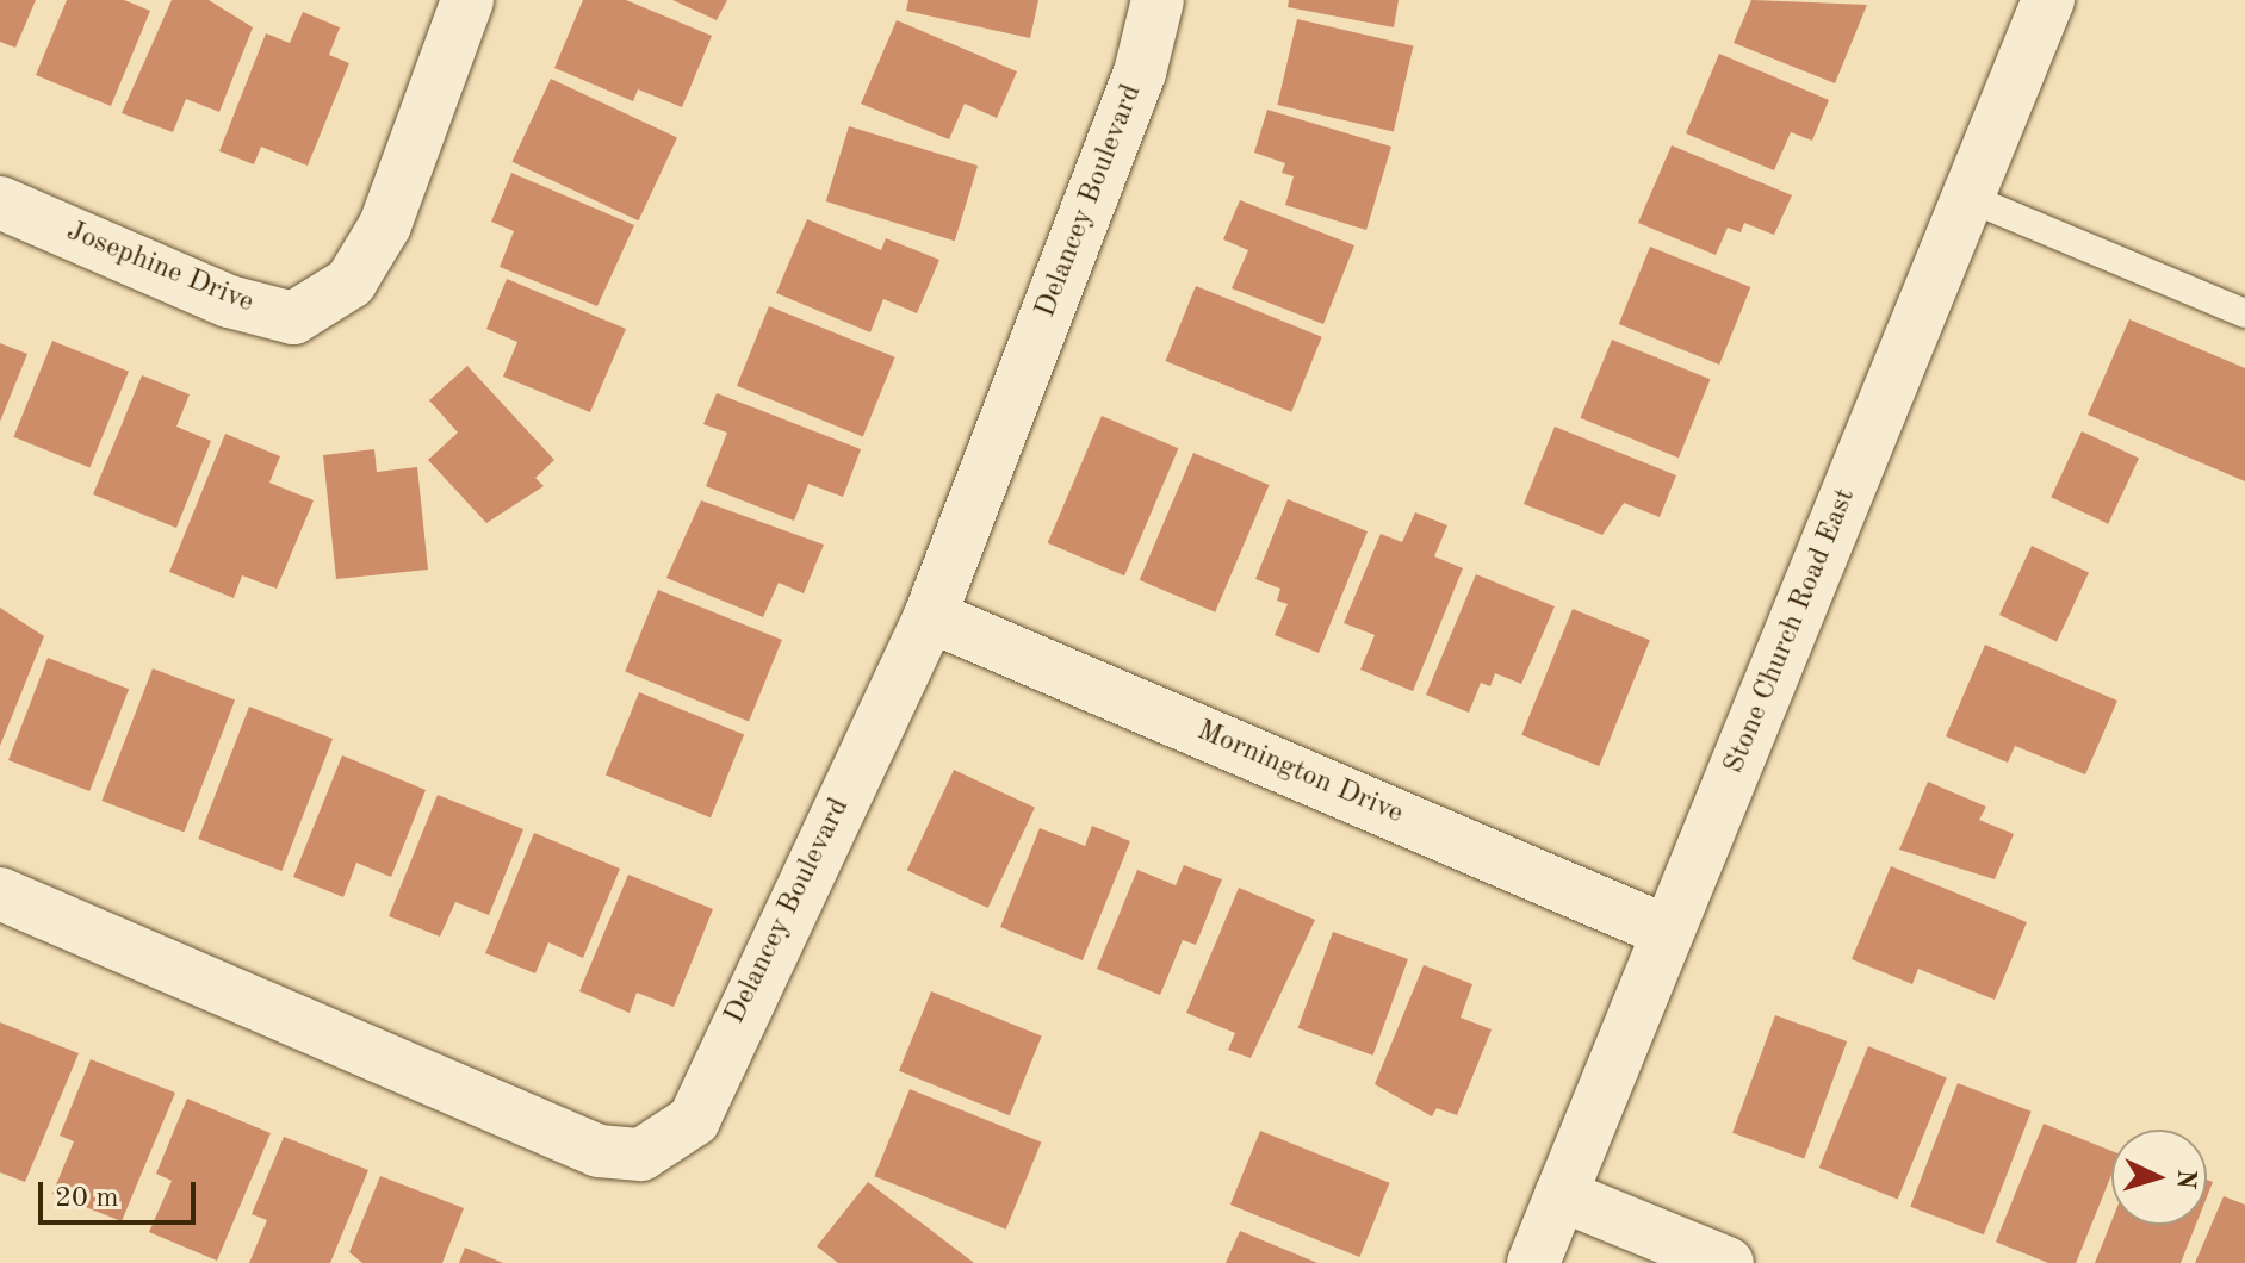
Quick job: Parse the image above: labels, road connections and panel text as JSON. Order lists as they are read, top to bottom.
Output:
{
  "streets": {
    "street": [
      "Delancey Boulevard",
      "Josephine Drive",
      "Stone Church Road East",
      "Mornington Drive"
    ]
  },
  "crossings": [
    ["Delancey Boulevard", "Mornington Drive"],
    ["Stone Church Road East", "Mornington Drive"]
  ],
  "scale_bar": "20 m",
  "north": "right"
}
